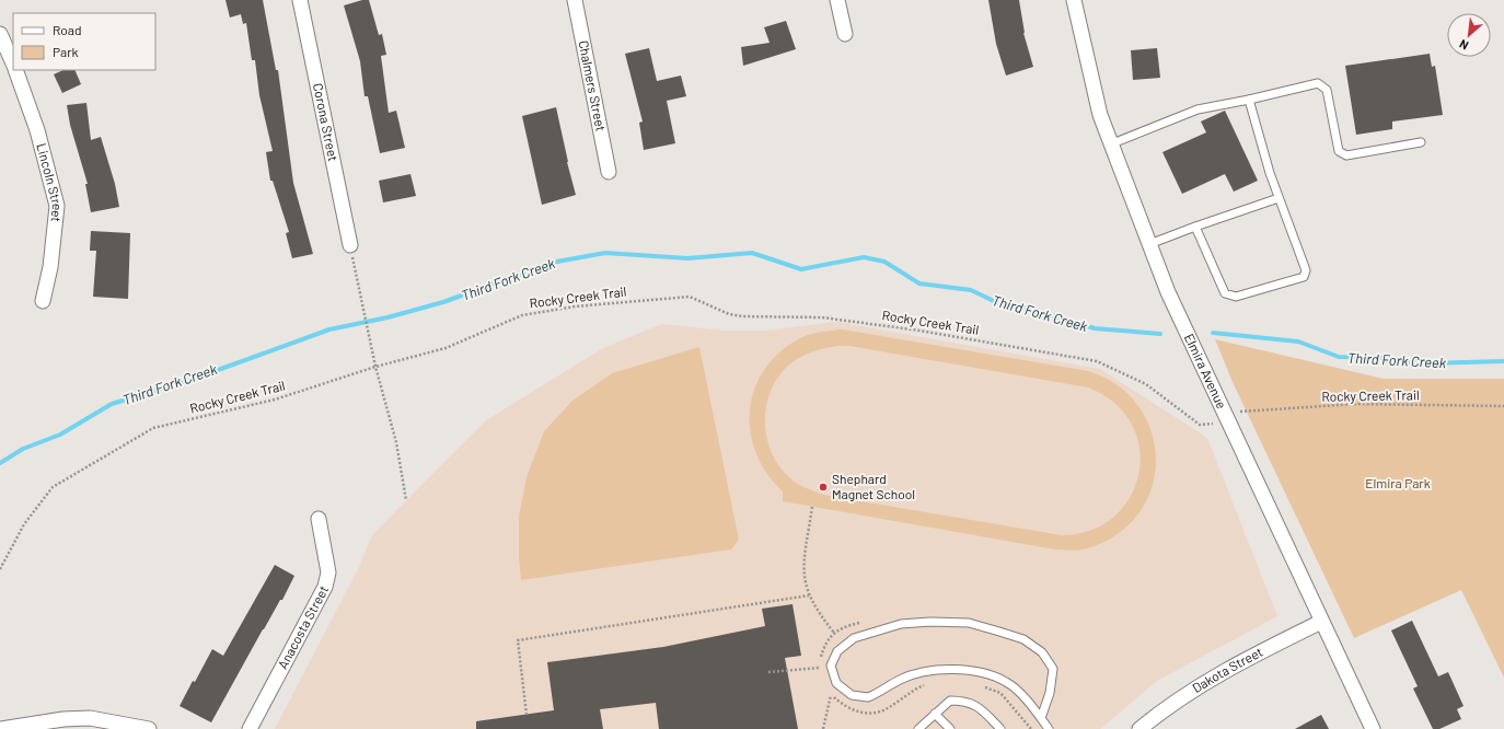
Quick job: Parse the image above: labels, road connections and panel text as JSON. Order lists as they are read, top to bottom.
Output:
{
  "streets": {
    "street": [
      "Chalmers Street",
      "Corona Street",
      "Lincoln Street",
      "Elmira Avenue",
      "Anacosta Street",
      "Dakota Street"
    ],
    "path": ["Rocky Creek Trail"]
  },
  "crossings": [
    ["Elmira Avenue", "Dakota Street"]
  ],
  "water": ["Third Fork Creek"],
  "parks": ["Elmira Park"],
  "places": ["Shephard Magnet School"],
  "legend": ["Road", "Park"],
  "north": "bottom left"
}
